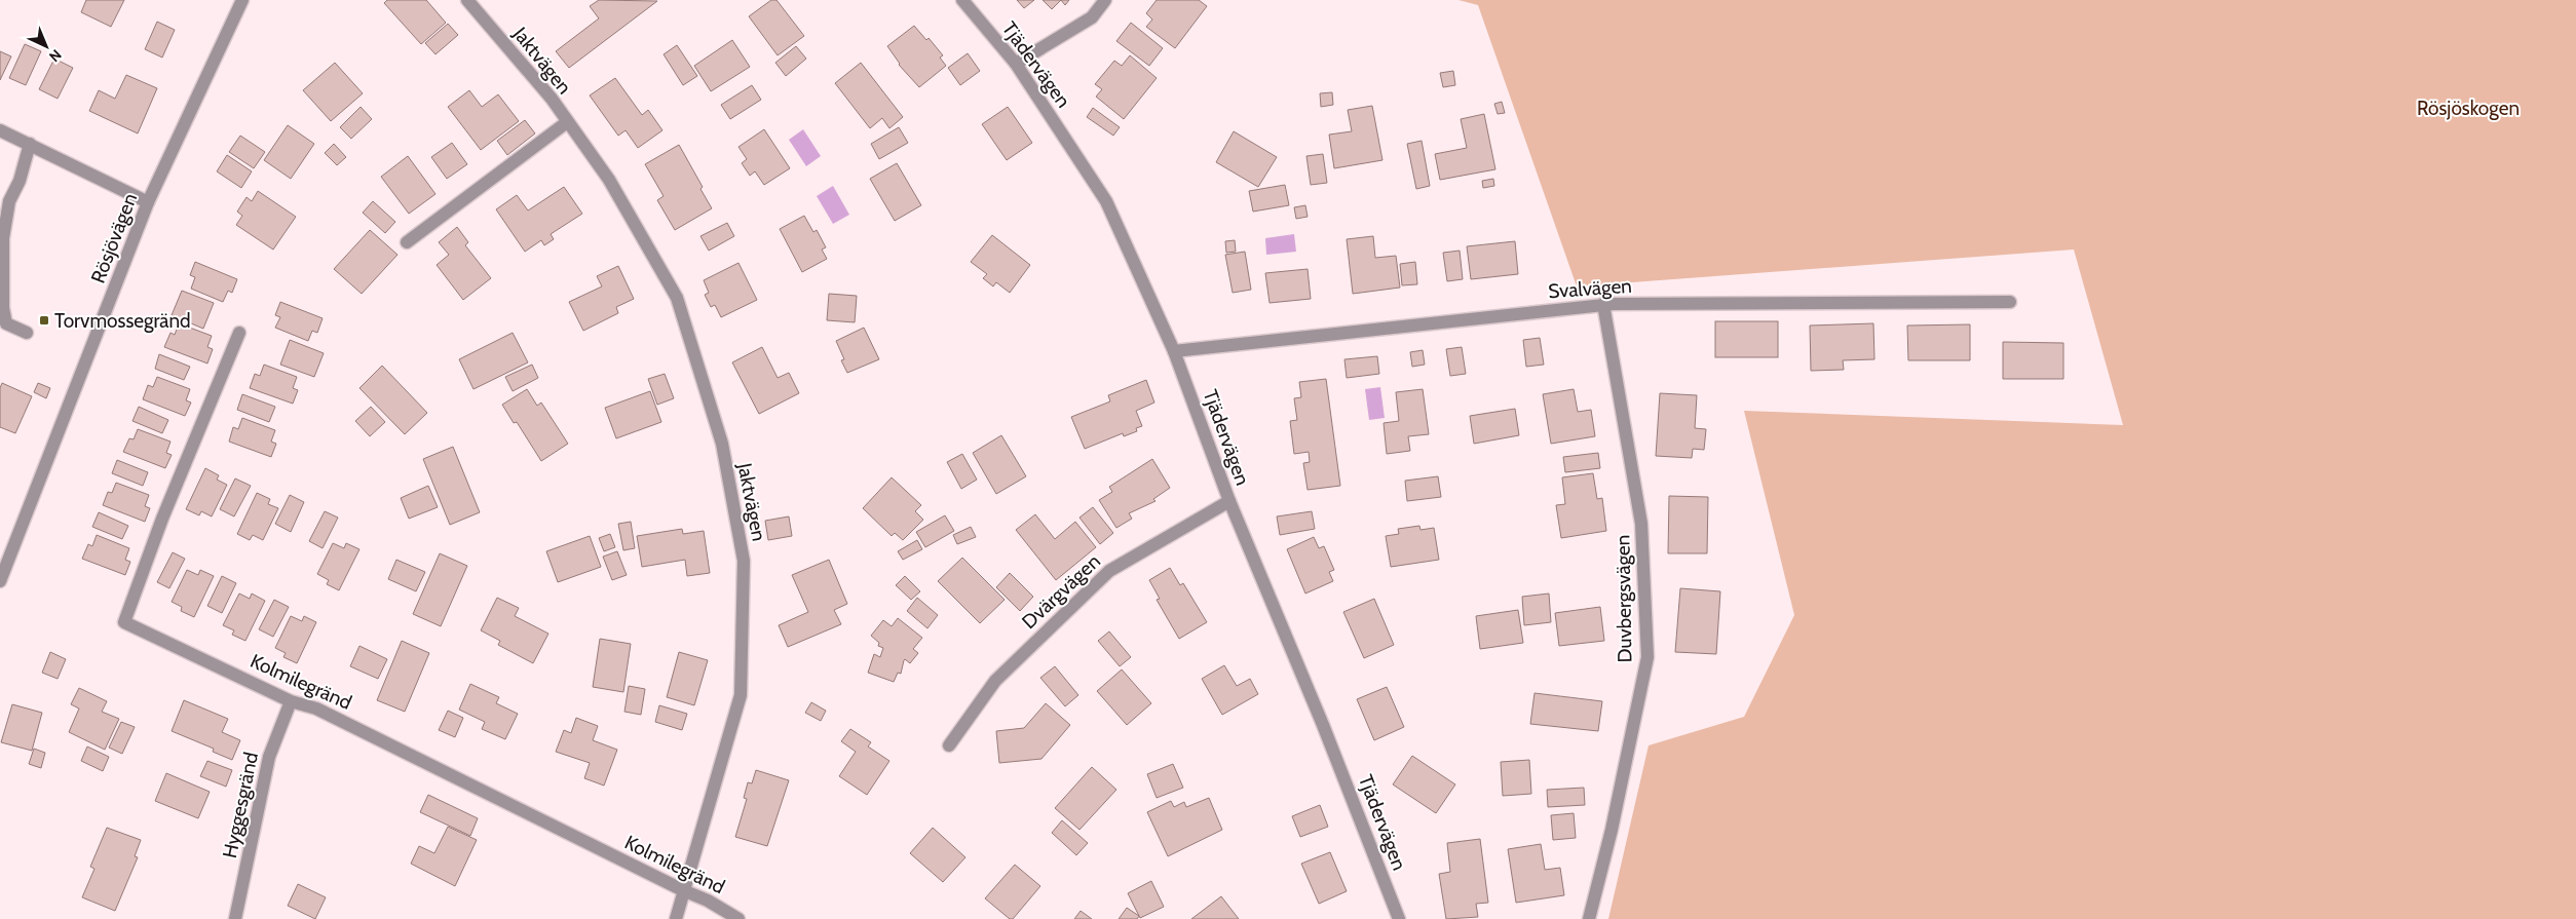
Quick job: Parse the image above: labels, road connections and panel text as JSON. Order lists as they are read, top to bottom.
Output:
{
  "streets": {
    "street": [
      "Jaktvägen",
      "Tjädervägen",
      "Rösjövägen",
      "Svalvägen",
      "Dvärgvägen",
      "Duvbergsvägen",
      "Kolmilegränd",
      "Hyggesgränd"
    ]
  },
  "crossings": [
    ["Jaktvägen", "Kolmilegränd"],
    ["Tjädervägen", "Svalvägen"],
    ["Tjädervägen", "Dvärgvägen"],
    ["Svalvägen", "Duvbergsvägen"],
    ["Kolmilegränd", "Hyggesgränd"]
  ],
  "parks": ["Rösjöskogen"],
  "places": {
    "transit": ["Torvmossegränd"]
  },
  "north": "bottom right"
}
